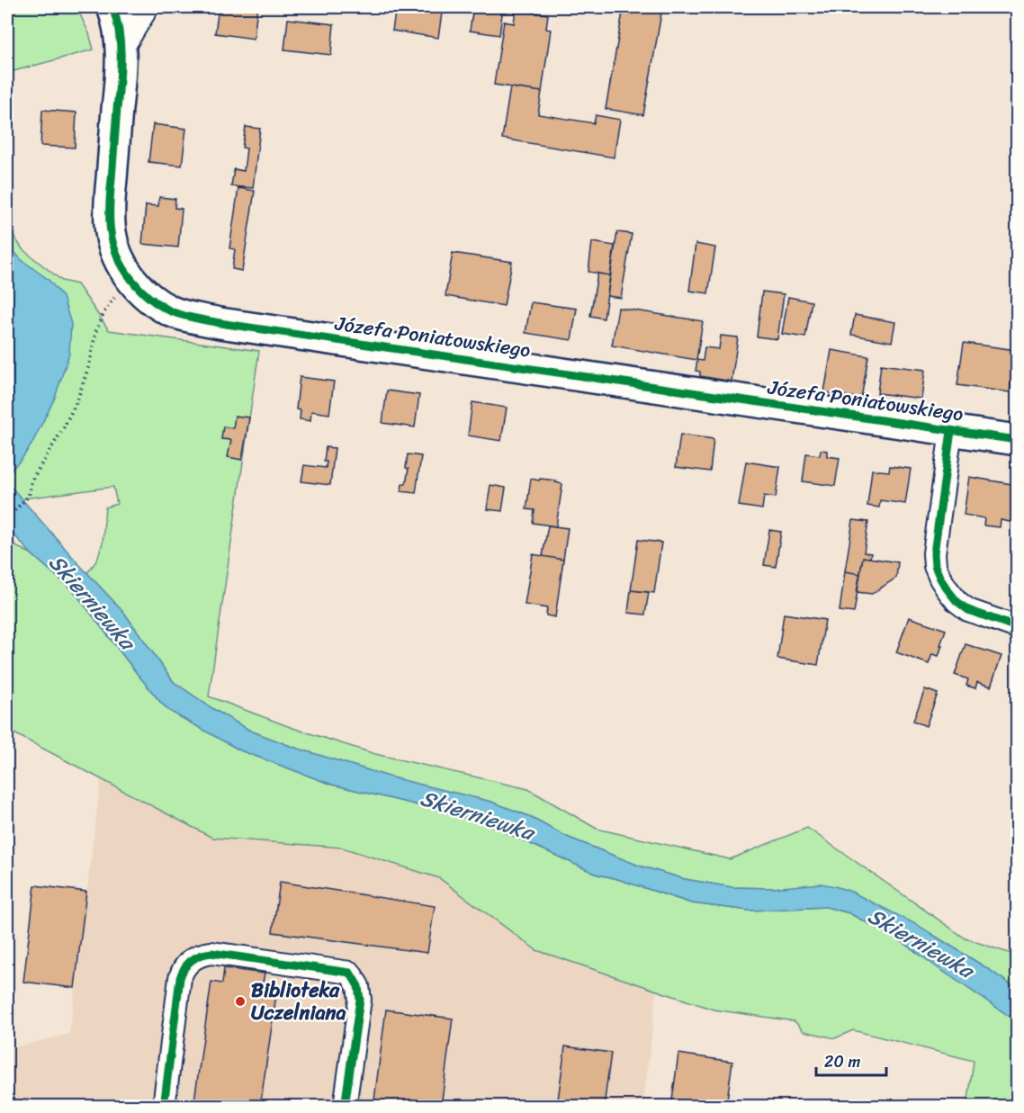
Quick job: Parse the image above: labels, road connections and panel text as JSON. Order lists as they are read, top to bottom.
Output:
{
  "streets": {
    "street": ["Józefa Poniatowskiego"]
  },
  "water": ["Skierniewka"],
  "places": ["Biblioteka Uczelniana"],
  "scale_bar": "20 m"
}
